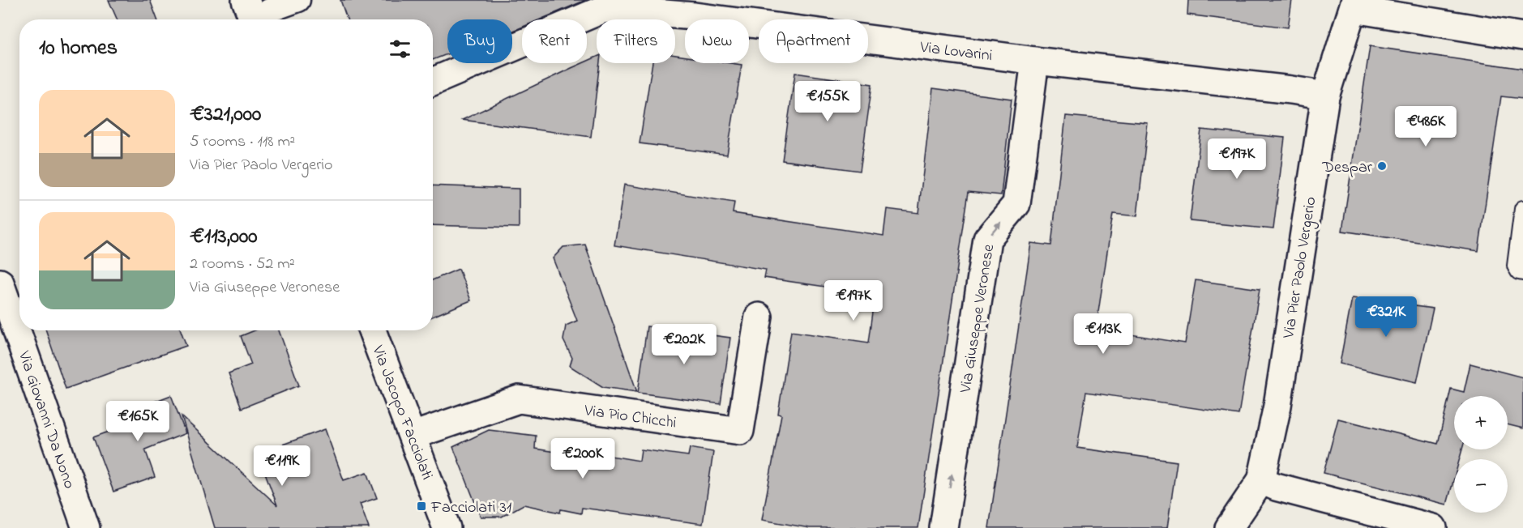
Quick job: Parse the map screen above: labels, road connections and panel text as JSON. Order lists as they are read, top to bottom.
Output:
{
  "streets": {
    "street": [
      "Via Lovarini",
      "Via Pier Paolo Vergerio",
      "Via Giuseppe Veronese",
      "Via Jacopo Facciolati",
      "Via Pio Chicchi",
      "Via Giovanni Da Nono"
    ]
  },
  "crossings": [
    ["Via Lovarini", "Via Pier Paolo Vergerio"],
    ["Via Lovarini", "Via Giuseppe Veronese"],
    ["Via Jacopo Facciolati", "Via Pio Chicchi"]
  ],
  "one_way": ["Via Giuseppe Veronese"],
  "places": {
    "other": ["Despar"],
    "transit": ["Facciolati 31"]
  },
  "page": {
    "chip": [
      "Buy",
      "Rent",
      "Filters",
      "New",
      "Apartment"
    ],
    "heading": "10 homes",
    "list": [
      {
        "name": "€321,000",
        "note": "5 rooms · 118 m² · Via Pier Paolo Vergerio"
      },
      {
        "name": "€113,000",
        "note": "2 rooms · 52 m² · Via Giuseppe Veronese"
      }
    ],
    "price": [
      "€155K",
      "€486K",
      "€197K",
      "€197K",
      "€321K",
      "€113K",
      "€202K",
      "€165K",
      "€200K",
      "€119K"
    ],
    "map_buttons": ["+", "−"]
  }
}
